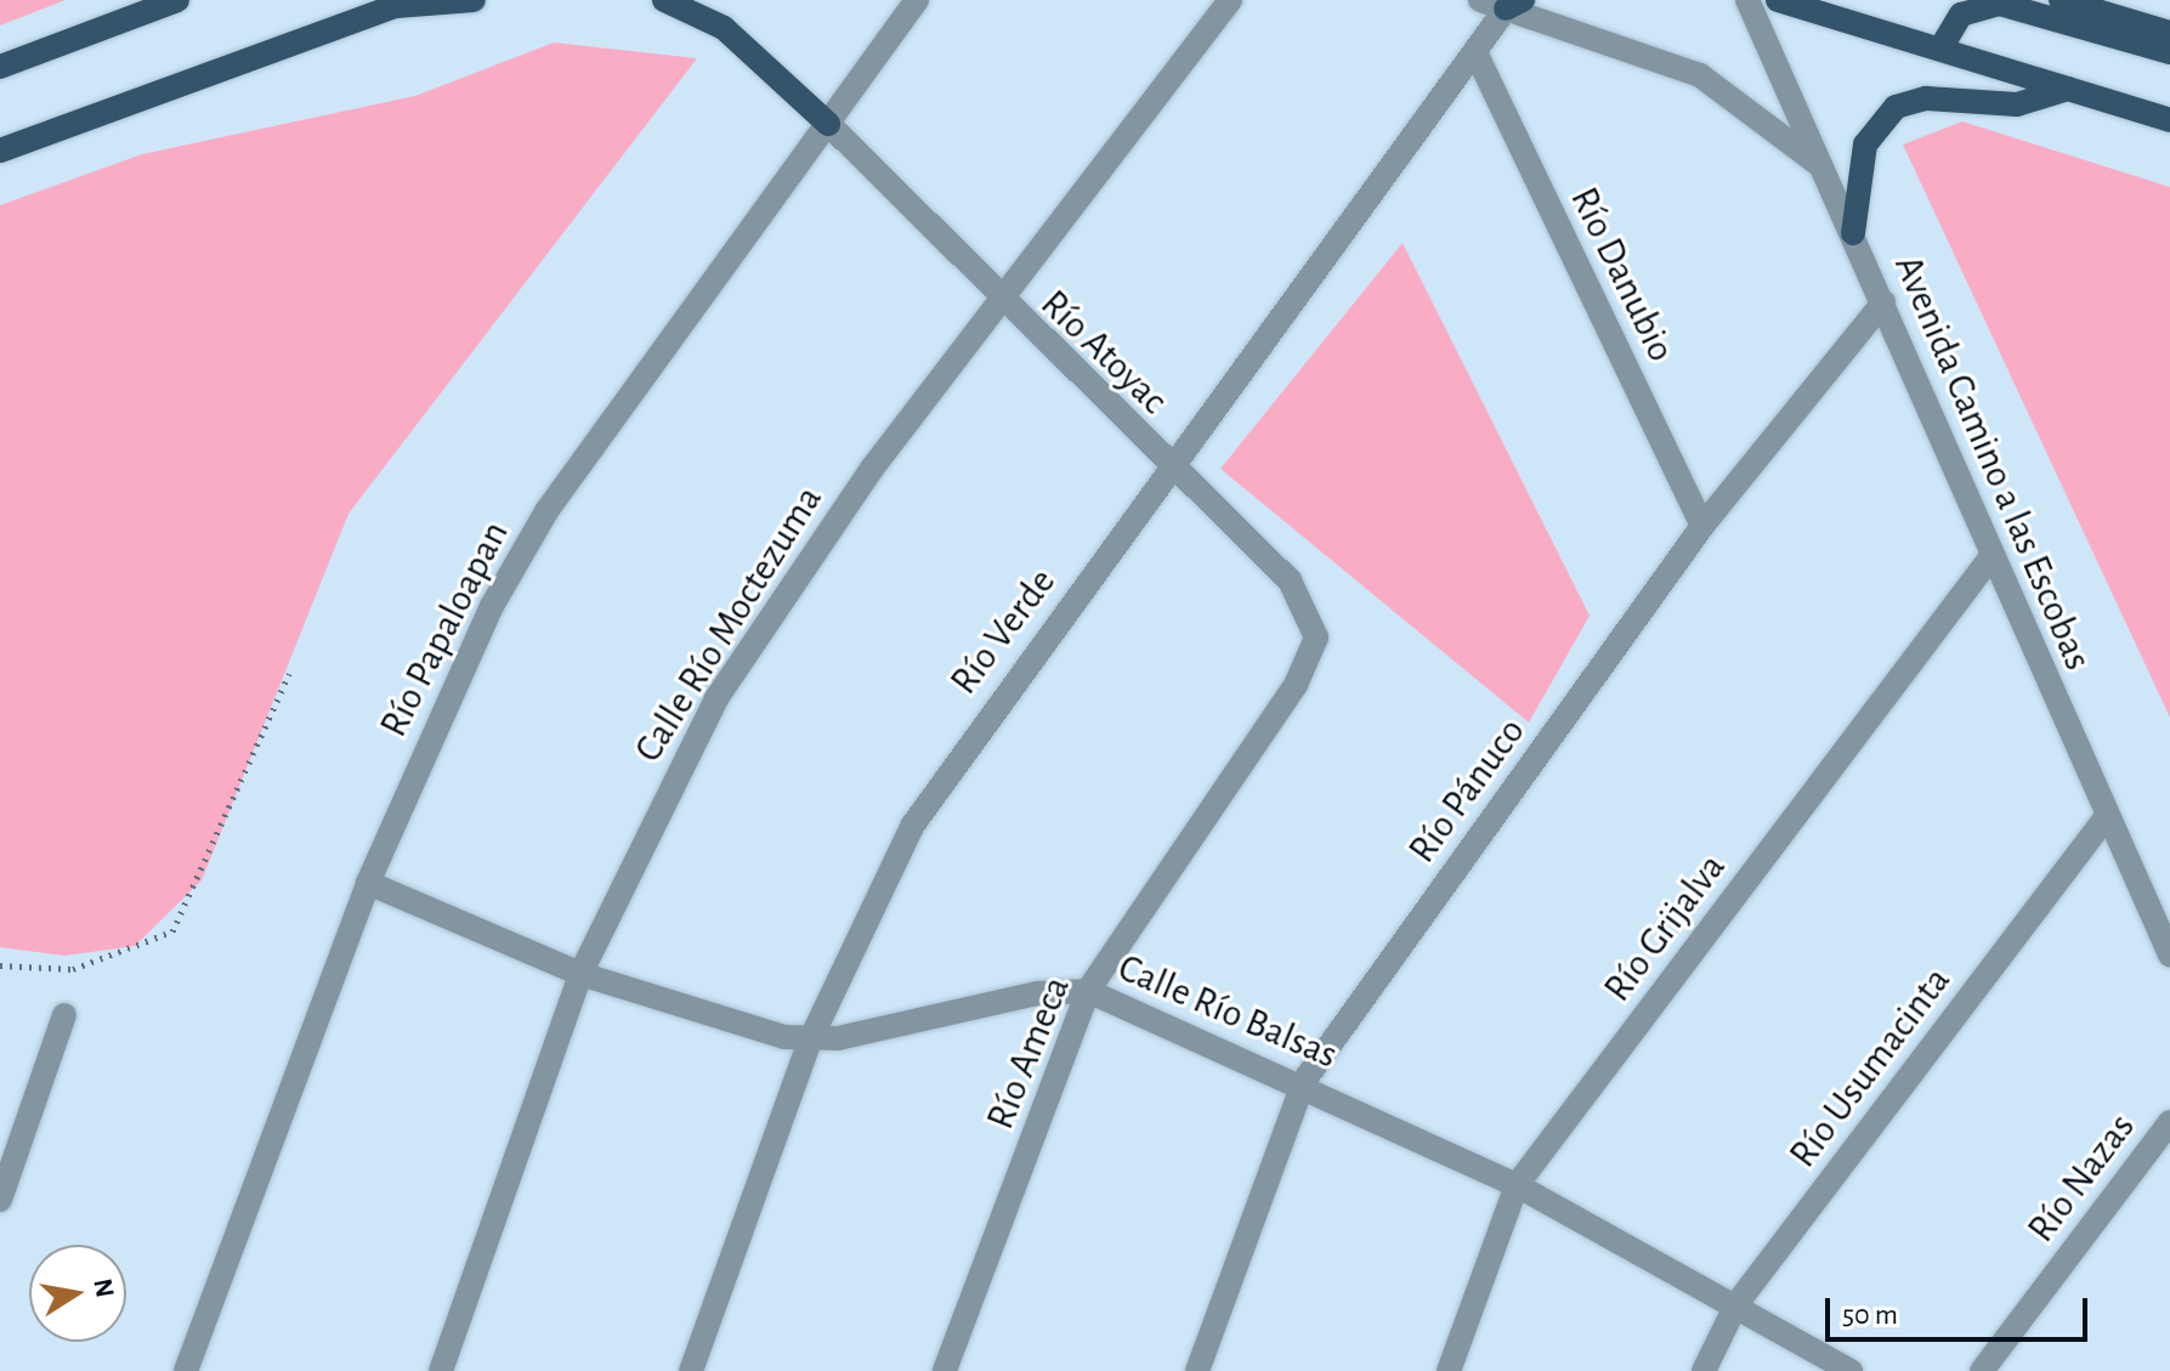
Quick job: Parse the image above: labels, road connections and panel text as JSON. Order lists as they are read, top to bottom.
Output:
{
  "streets": {
    "street": [
      "Río Danubio",
      "Río Atoyac",
      "Avenida Camino a las Escobas",
      "Calle Río Moctezuma",
      "Río Papaloapan",
      "Río Verde",
      "Río Pánuco",
      "Río Grijalva",
      "Calle Río Balsas",
      "Río Ameca",
      "Río Usumacinta",
      "Río Nazas"
    ]
  },
  "crossings": [
    ["Río Danubio", "Río Verde"],
    ["Río Danubio", "Río Pánuco"],
    ["Río Atoyac", "Calle Río Moctezuma"],
    ["Río Atoyac", "Río Papaloapan"],
    ["Río Atoyac", "Río Verde"],
    ["Río Atoyac", "Río Ameca"],
    ["Avenida Camino a las Escobas", "Río Pánuco"],
    ["Avenida Camino a las Escobas", "Río Grijalva"],
    ["Avenida Camino a las Escobas", "Río Usumacinta"],
    ["Calle Río Moctezuma", "Calle Río Balsas"],
    ["Río Papaloapan", "Calle Río Balsas"],
    ["Río Verde", "Calle Río Balsas"],
    ["Río Pánuco", "Calle Río Balsas"],
    ["Río Grijalva", "Calle Río Balsas"],
    ["Calle Río Balsas", "Río Ameca"],
    ["Calle Río Balsas", "Río Usumacinta"]
  ],
  "scale_bar": "50 m",
  "north": "right"
}
